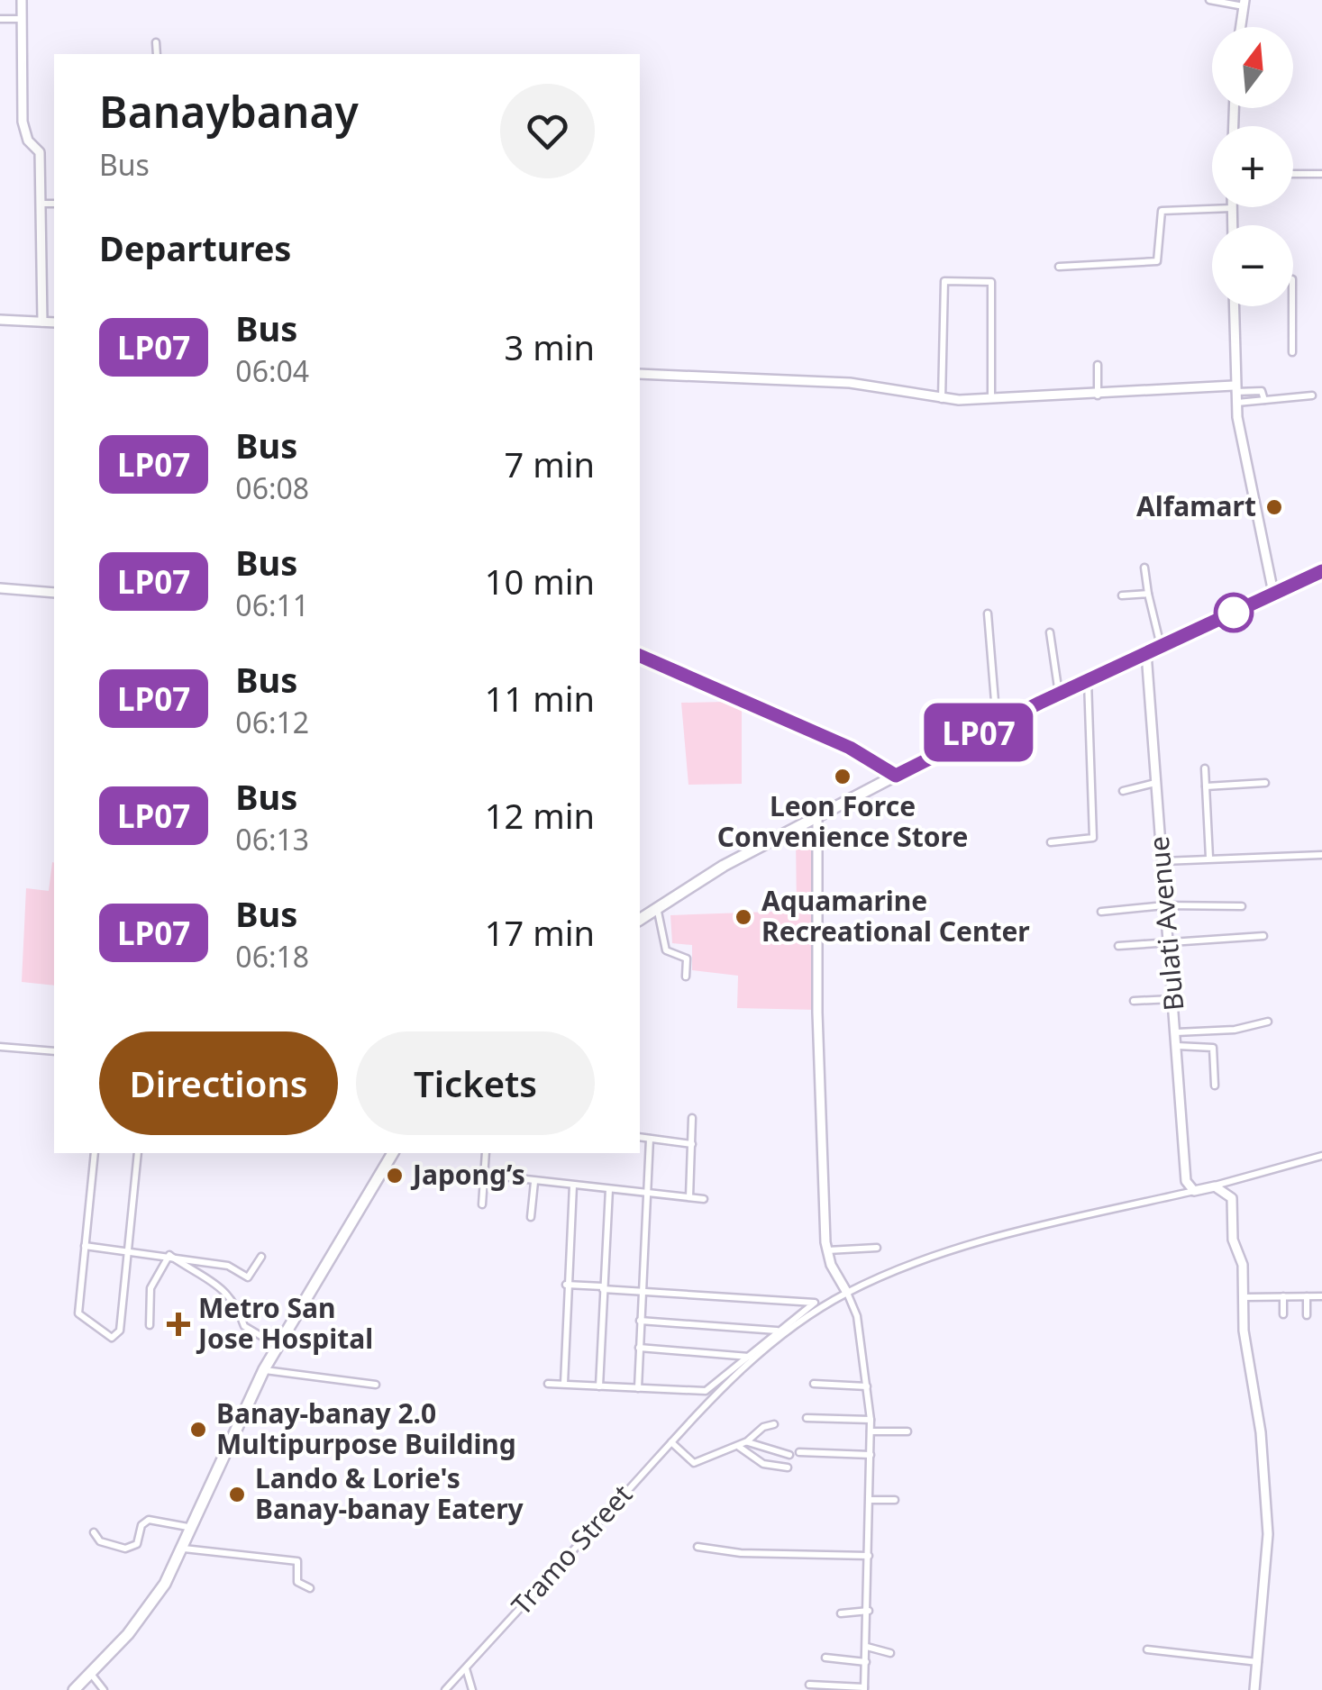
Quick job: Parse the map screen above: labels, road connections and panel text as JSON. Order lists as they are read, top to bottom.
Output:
{
  "streets": {
    "street": ["Bulati Avenue", "Tramo Street"]
  },
  "crossings": [
    ["Bulati Avenue", "Tramo Street"]
  ],
  "places": {
    "other": [
      "Alfamart",
      "Leon Force Convenience Store",
      "Aquamarine Recreational Center",
      "Japong’s",
      "Banay-banay 2.0 Multipurpose Building",
      "Lando & Lorie's Banay-banay Eatery"
    ],
    "health": ["Metro San Jose Hospital"]
  },
  "lines": ["bus line LP07"],
  "north": "top",
  "page": {
    "on_map": "LP07",
    "map_buttons": ["+", "−"],
    "heading": [
      ["Banaybanay", "Bus"],
      "Departures"
    ],
    "list": [
      {
        "mark": "LP07",
        "name": "Bus",
        "note": "06:04",
        "value": "3 min"
      },
      {
        "mark": "LP07",
        "name": "Bus",
        "note": "06:08",
        "value": "7 min"
      },
      {
        "mark": "LP07",
        "name": "Bus",
        "note": "06:11",
        "value": "10 min"
      },
      {
        "mark": "LP07",
        "name": "Bus",
        "note": "06:12",
        "value": "11 min"
      },
      {
        "mark": "LP07",
        "name": "Bus",
        "note": "06:13",
        "value": "12 min"
      },
      {
        "mark": "LP07",
        "name": "Bus",
        "note": "06:18",
        "value": "17 min"
      }
    ],
    "buttons": ["Directions", "Tickets"]
  }
}
